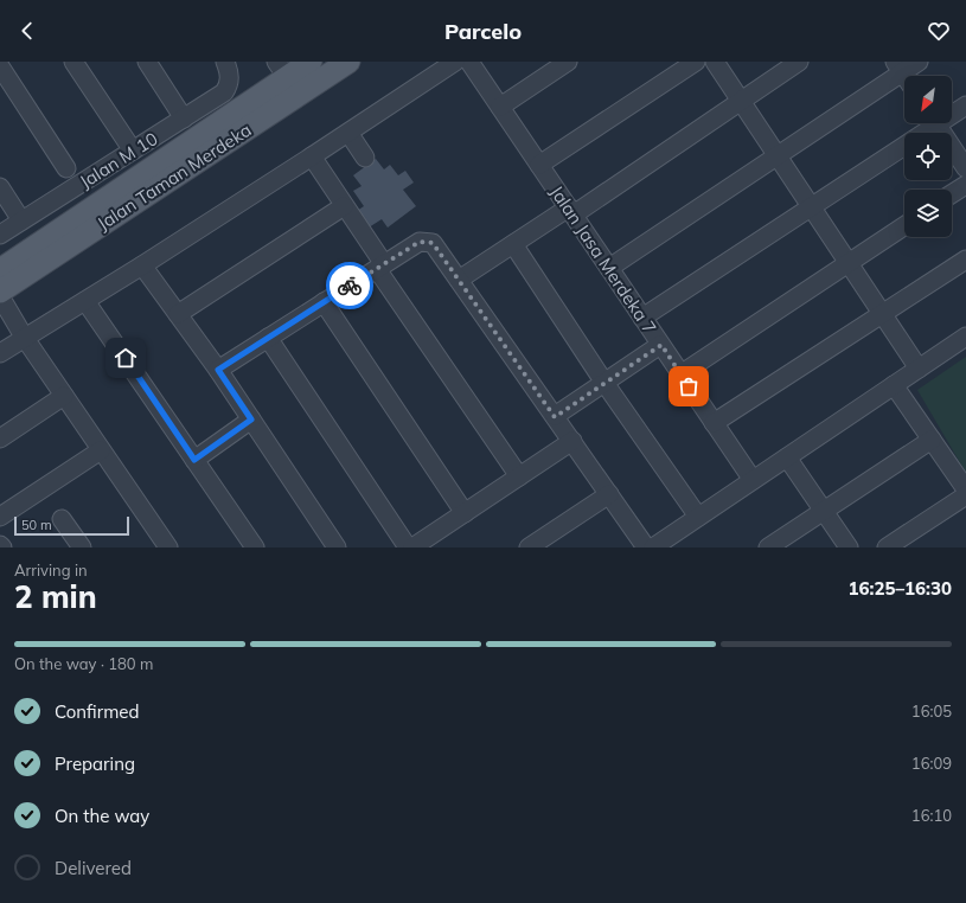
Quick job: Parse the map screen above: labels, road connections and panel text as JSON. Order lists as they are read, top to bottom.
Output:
{
  "streets": {
    "main road": ["Jalan Taman Merdeka"],
    "street": ["Jalan M 10", "Jalan Jasa Merdeka 7"]
  },
  "scale_bar": "50 m",
  "north": "bottom left",
  "page": {
    "header": "Parcelo",
    "scale": "50 m",
    "heading": ["2 min", "Arriving in", "16:25–16:30"],
    "bar": "On the way · 180 m",
    "list": [
      ["Confirmed", "16:05"],
      ["Preparing", "16:09"],
      ["On the way", "16:10"],
      "Delivered"
    ]
  }
}
